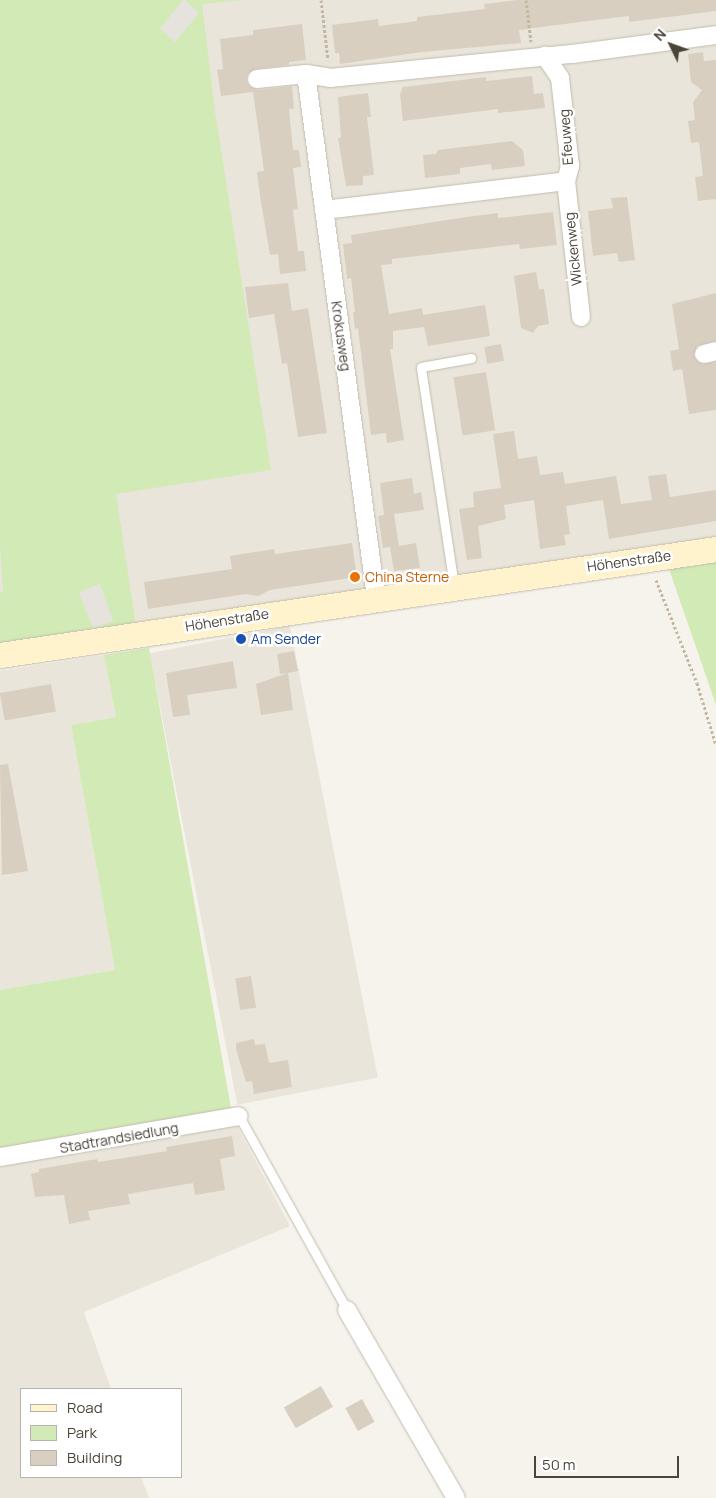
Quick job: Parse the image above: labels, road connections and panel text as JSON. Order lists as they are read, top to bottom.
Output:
{
  "streets": {
    "street": [
      "Efeuweg",
      "Wickenweg",
      "Krokusweg",
      "Höhenstraße",
      "Stadtrandsiedlung"
    ]
  },
  "crossings": [
    ["Efeuweg", "Wickenweg"],
    ["Efeuweg", "Krokusweg"],
    ["Krokusweg", "Höhenstraße"]
  ],
  "places": ["China Sterne", "Am Sender"],
  "legend": ["Road", "Park", "Building"],
  "scale_bar": "50 m",
  "north": "top left"
}
